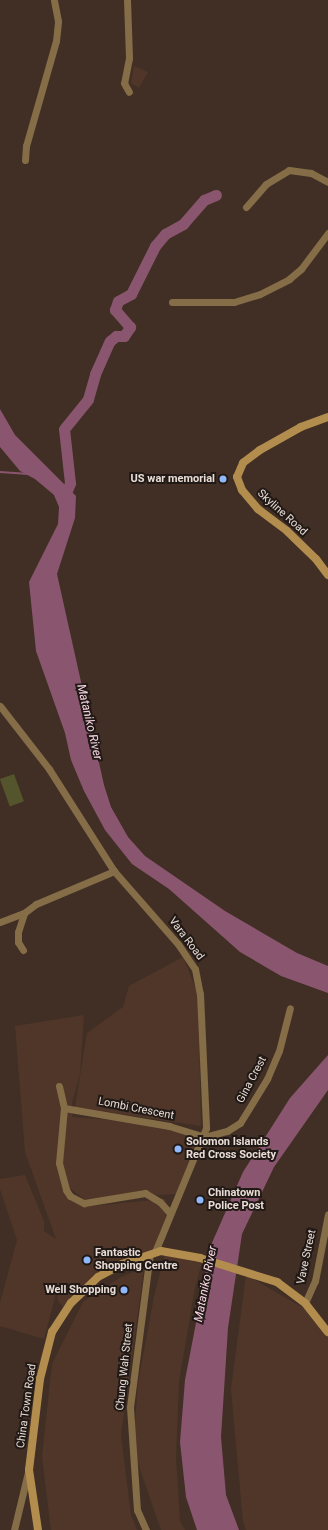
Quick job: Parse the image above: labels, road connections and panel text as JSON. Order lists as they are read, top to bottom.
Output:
{
  "streets": {
    "street": [
      "Skyline Road",
      "Vara Road",
      "Gina Crest",
      "Lombi Crescent",
      "Vave Street",
      "Chung Wah Street",
      "China Town Road"
    ]
  },
  "crossings": [
    ["Vara Road", "Gina Crest"],
    ["Vara Road", "Lombi Crescent"],
    ["Vara Road", "Chung Wah Street"],
    ["Vara Road", "China Town Road"],
    ["Gina Crest", "Lombi Crescent"],
    ["Vave Street", "China Town Road"],
    ["Chung Wah Street", "China Town Road"]
  ],
  "water": ["Mataniko River"],
  "places": [
    "US war memorial",
    "Solomon Islands Red Cross Society",
    "Chinatown Police Post",
    "Fantastic Shopping Centre",
    "Well Shopping"
  ]
}
